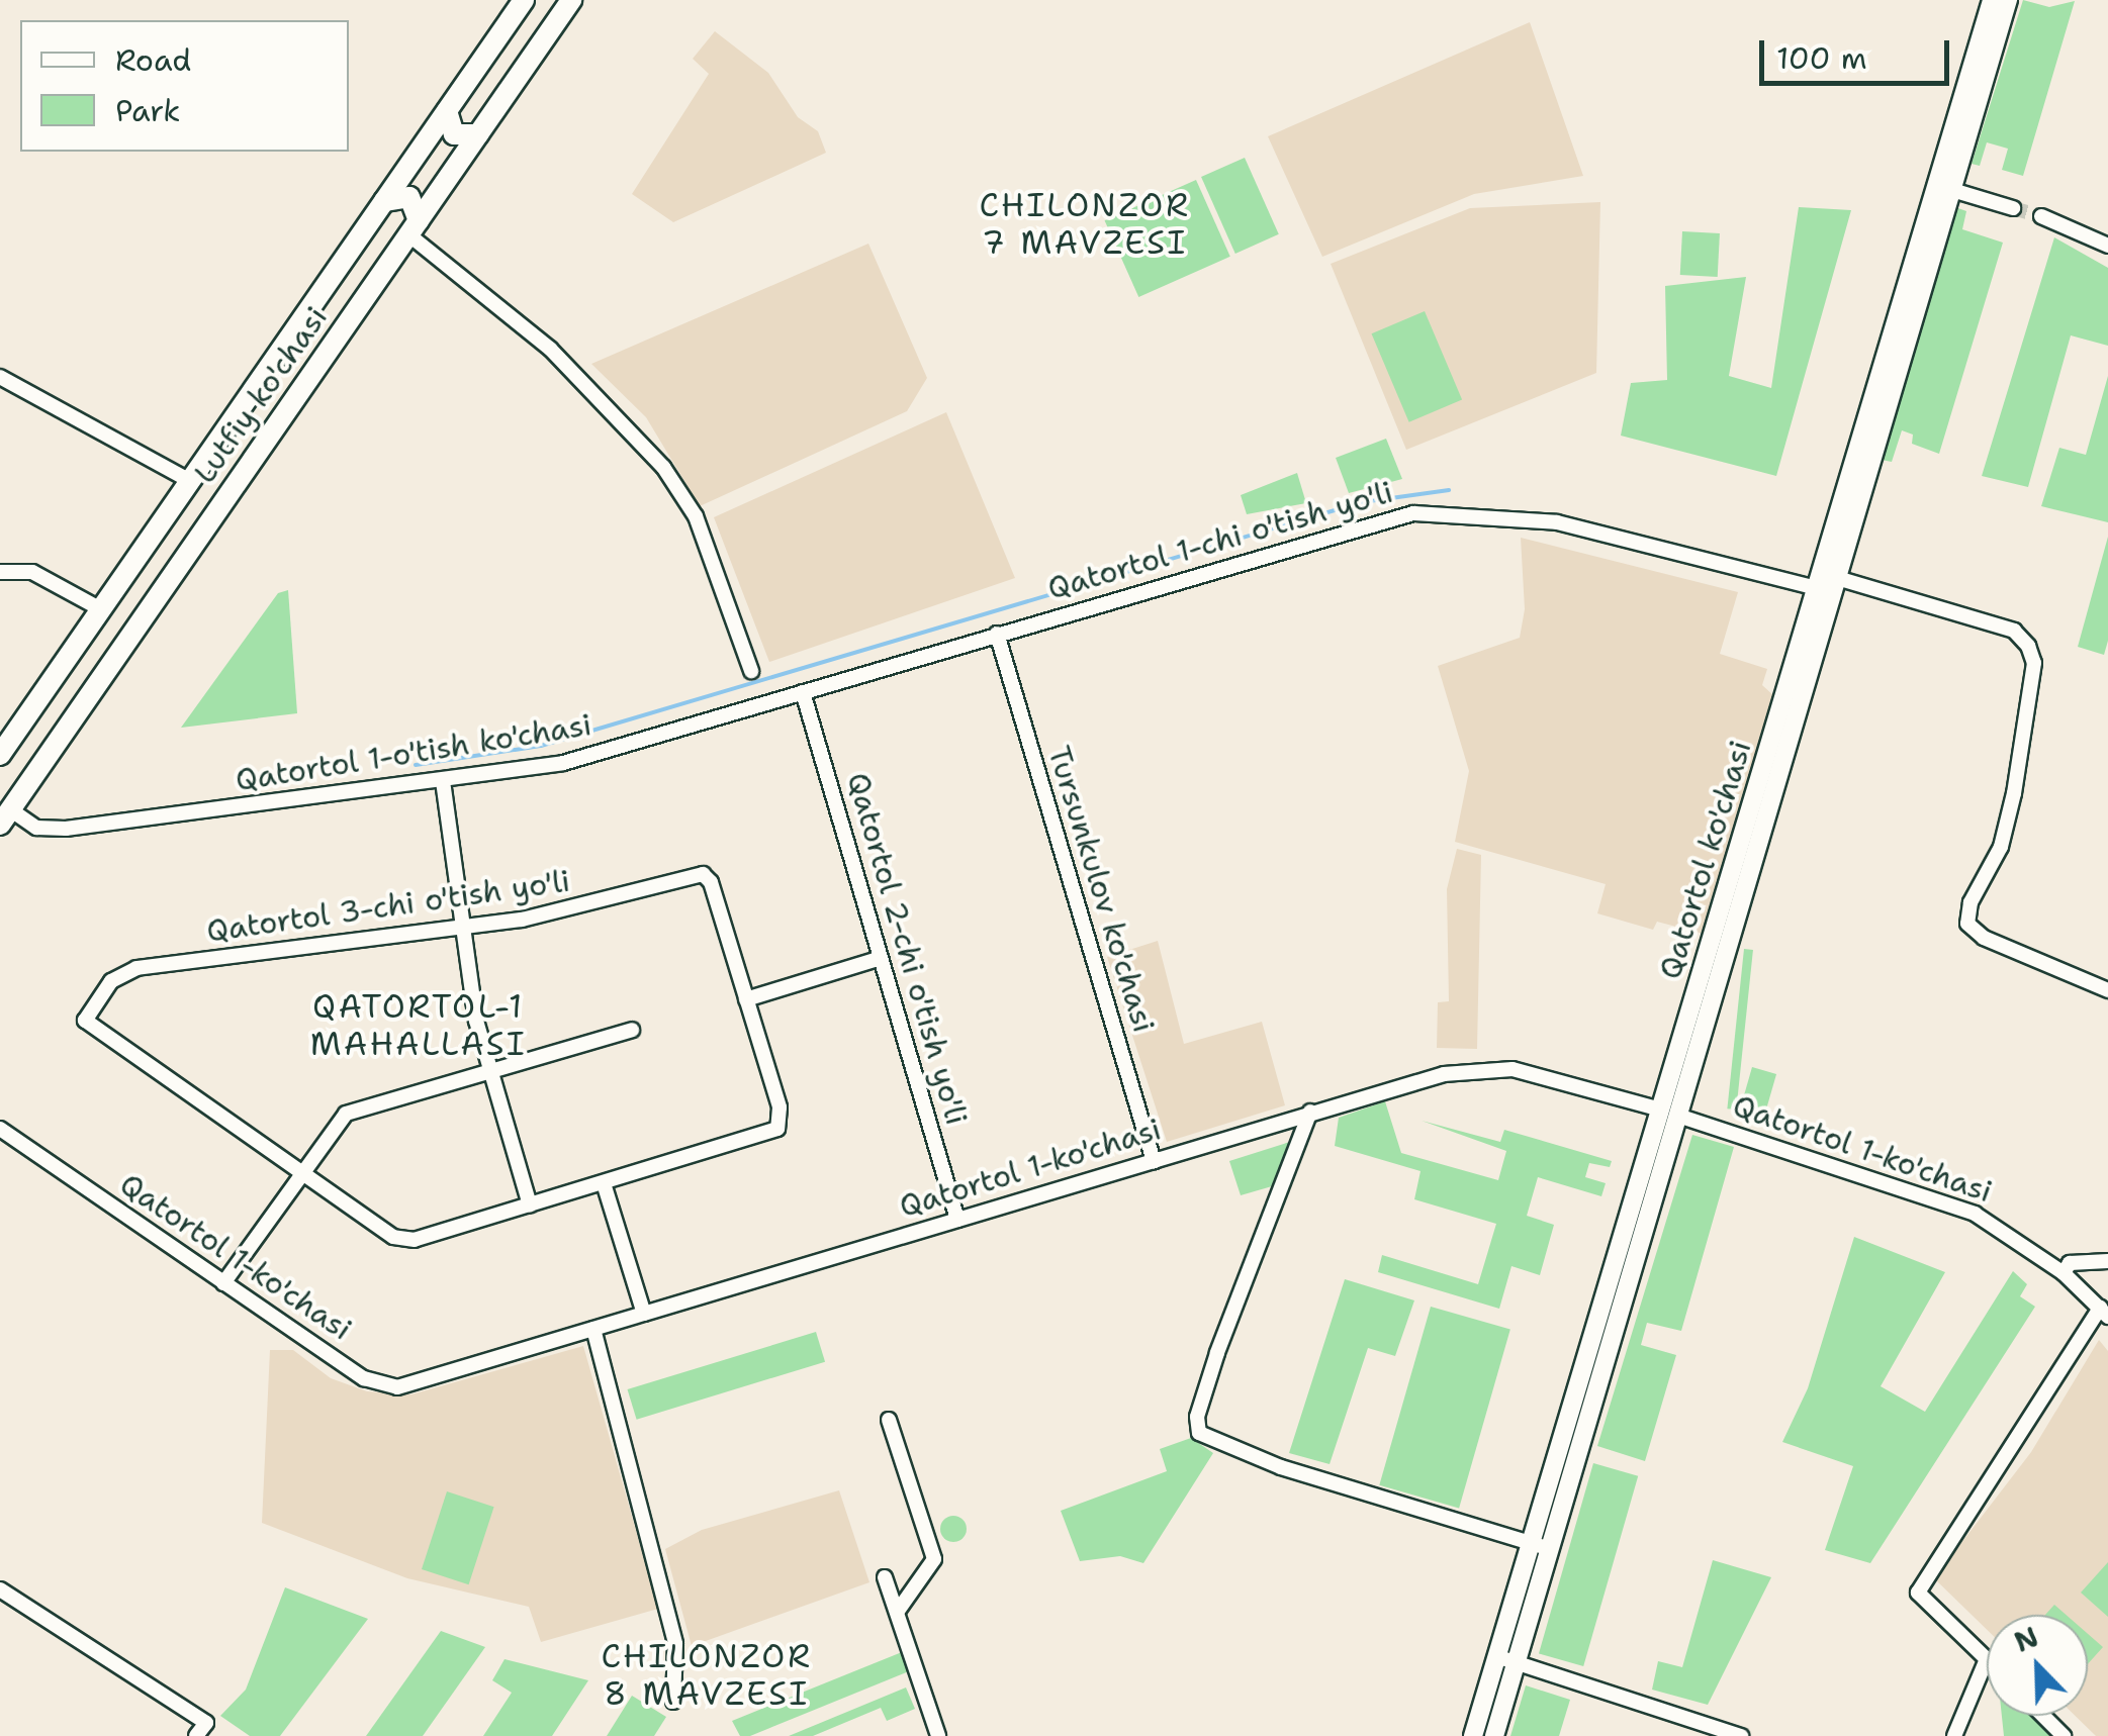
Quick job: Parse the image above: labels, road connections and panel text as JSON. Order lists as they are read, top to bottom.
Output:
{
  "streets": {
    "main road": ["Lutfiy ko'chasi", "Qatortol ko'chasi"],
    "street": [
      "Qatortol 1-chi o'tish yo'li",
      "Qatortol 1-o'tish ko'chasi",
      "Tursunkulov ko'chasi",
      "Qatortol 3-chi o'tish yo'li",
      "Qatortol 2-chi o'tish yo'li",
      "Qatortol 1-ko'chasi"
    ]
  },
  "crossings": [
    ["Lutfiy ko'chasi", "Qatortol 1-o'tish ko'chasi"],
    ["Qatortol 1-chi o'tish yo'li", "Qatortol 1-o'tish ko'chasi"],
    ["Qatortol 1-chi o'tish yo'li", "Qatortol ko'chasi"],
    ["Qatortol 1-chi o'tish yo'li", "Tursunkulov ko'chasi"],
    ["Qatortol 1-o'tish ko'chasi", "Tursunkulov ko'chasi"],
    ["Qatortol 1-o'tish ko'chasi", "Qatortol 2-chi o'tish yo'li"],
    ["Qatortol ko'chasi", "Qatortol 1-ko'chasi"],
    ["Tursunkulov ko'chasi", "Qatortol 1-ko'chasi"],
    ["Qatortol 2-chi o'tish yo'li", "Qatortol 1-ko'chasi"]
  ],
  "districts": ["CHILONZOR 7 MAVZESI", "QATORTOL-1 MAHALLASI", "CHILONZOR 8 MAVZESI"],
  "legend": ["Road", "Park"],
  "scale_bar": "100 m",
  "north": "top left"
}
